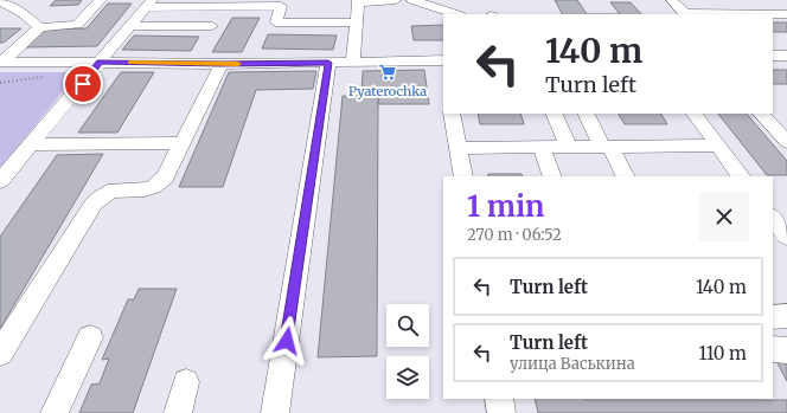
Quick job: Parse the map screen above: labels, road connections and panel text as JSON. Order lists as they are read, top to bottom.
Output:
{
  "places": {
    "supermarket": ["Pyaterochka"]
  },
  "page": {
    "turn": ["140 m", "Turn left"],
    "heading": ["1 min", "270 m · 06:52"],
    "list": [
      {
        "name": "Turn left",
        "value": "140 m"
      },
      {
        "name": "Turn left",
        "note": "улица Васькина",
        "value": "110 m"
      }
    ]
  }
}
